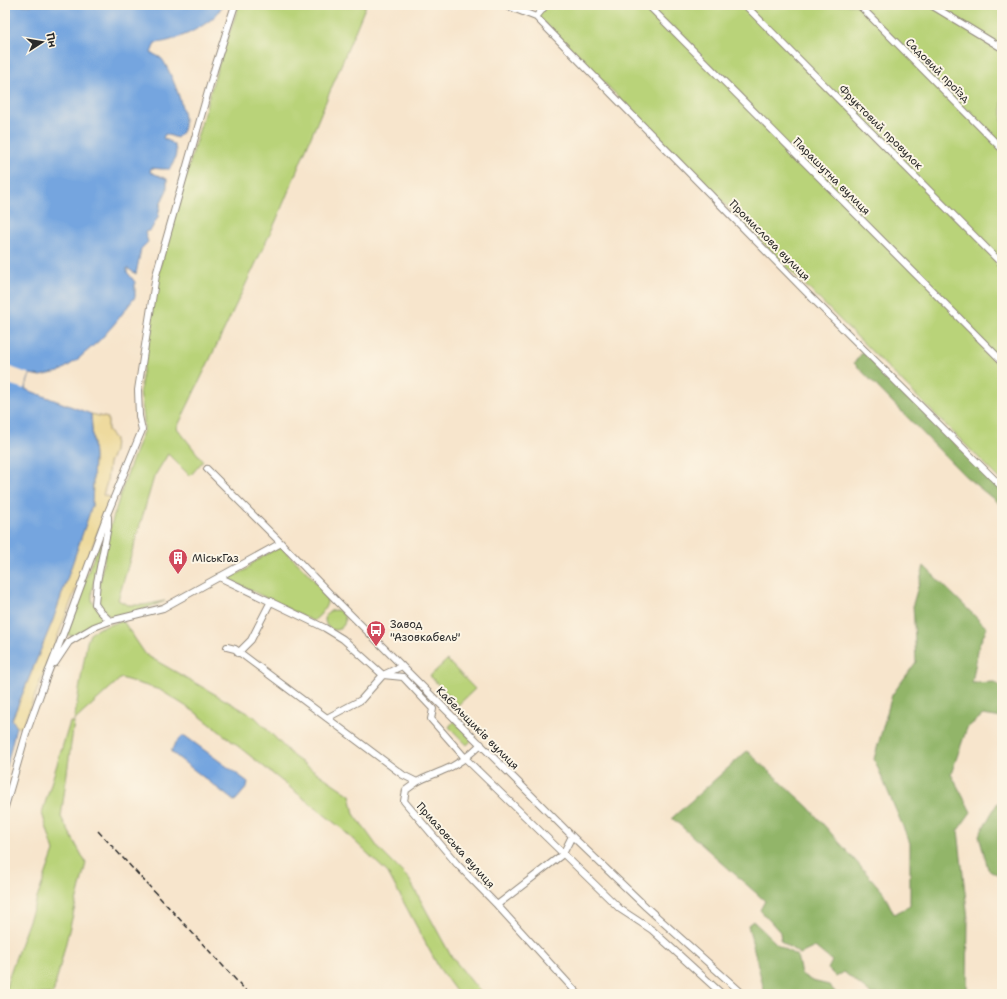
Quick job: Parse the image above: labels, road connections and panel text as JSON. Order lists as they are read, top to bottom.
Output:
{
  "streets": {
    "street": [
      "Садовий проїзд",
      "Фруктовий провулок",
      "Парашутна вулиця",
      "Промислова вулиця",
      "Кабельщиків вулиця",
      "Приазовська вулиця"
    ]
  },
  "places": {
    "building": ["МіськГаз"],
    "bus stop": ["Завод \"Азовкабель\""]
  },
  "north": "right"
}
